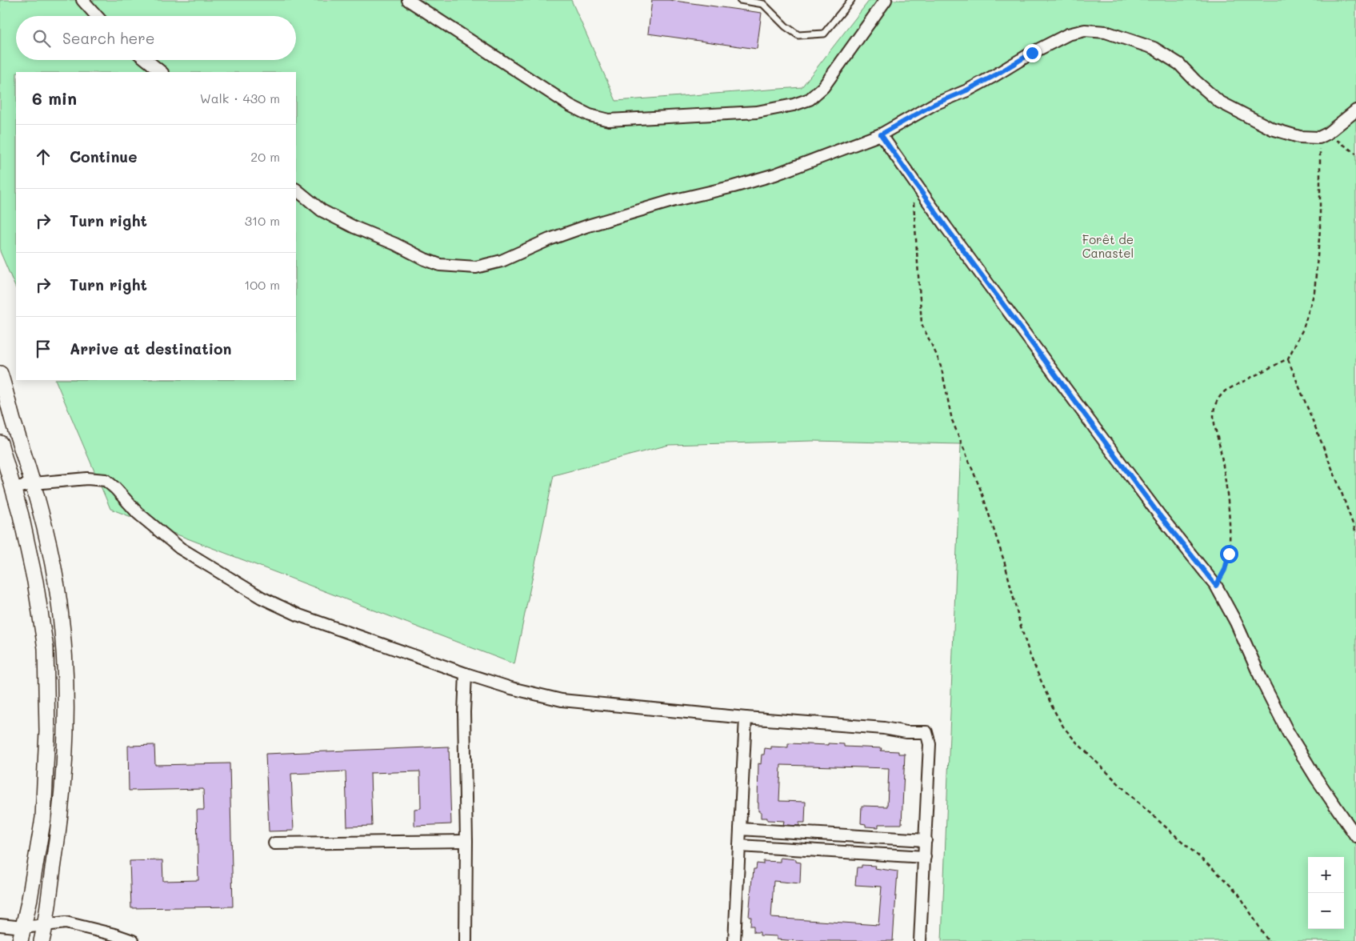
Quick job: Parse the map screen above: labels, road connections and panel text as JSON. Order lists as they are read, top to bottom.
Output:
{
  "parks": ["Forêt de Canastel"],
  "page": {
    "search": "Search here",
    "heading": ["6 min", "Walk · 430 m"],
    "list": [
      ["Continue", "20 m"],
      ["Turn right", "310 m"],
      ["Turn right", "100 m"],
      "Arrive at destination"
    ],
    "map_buttons": ["+", "−"]
  }
}
